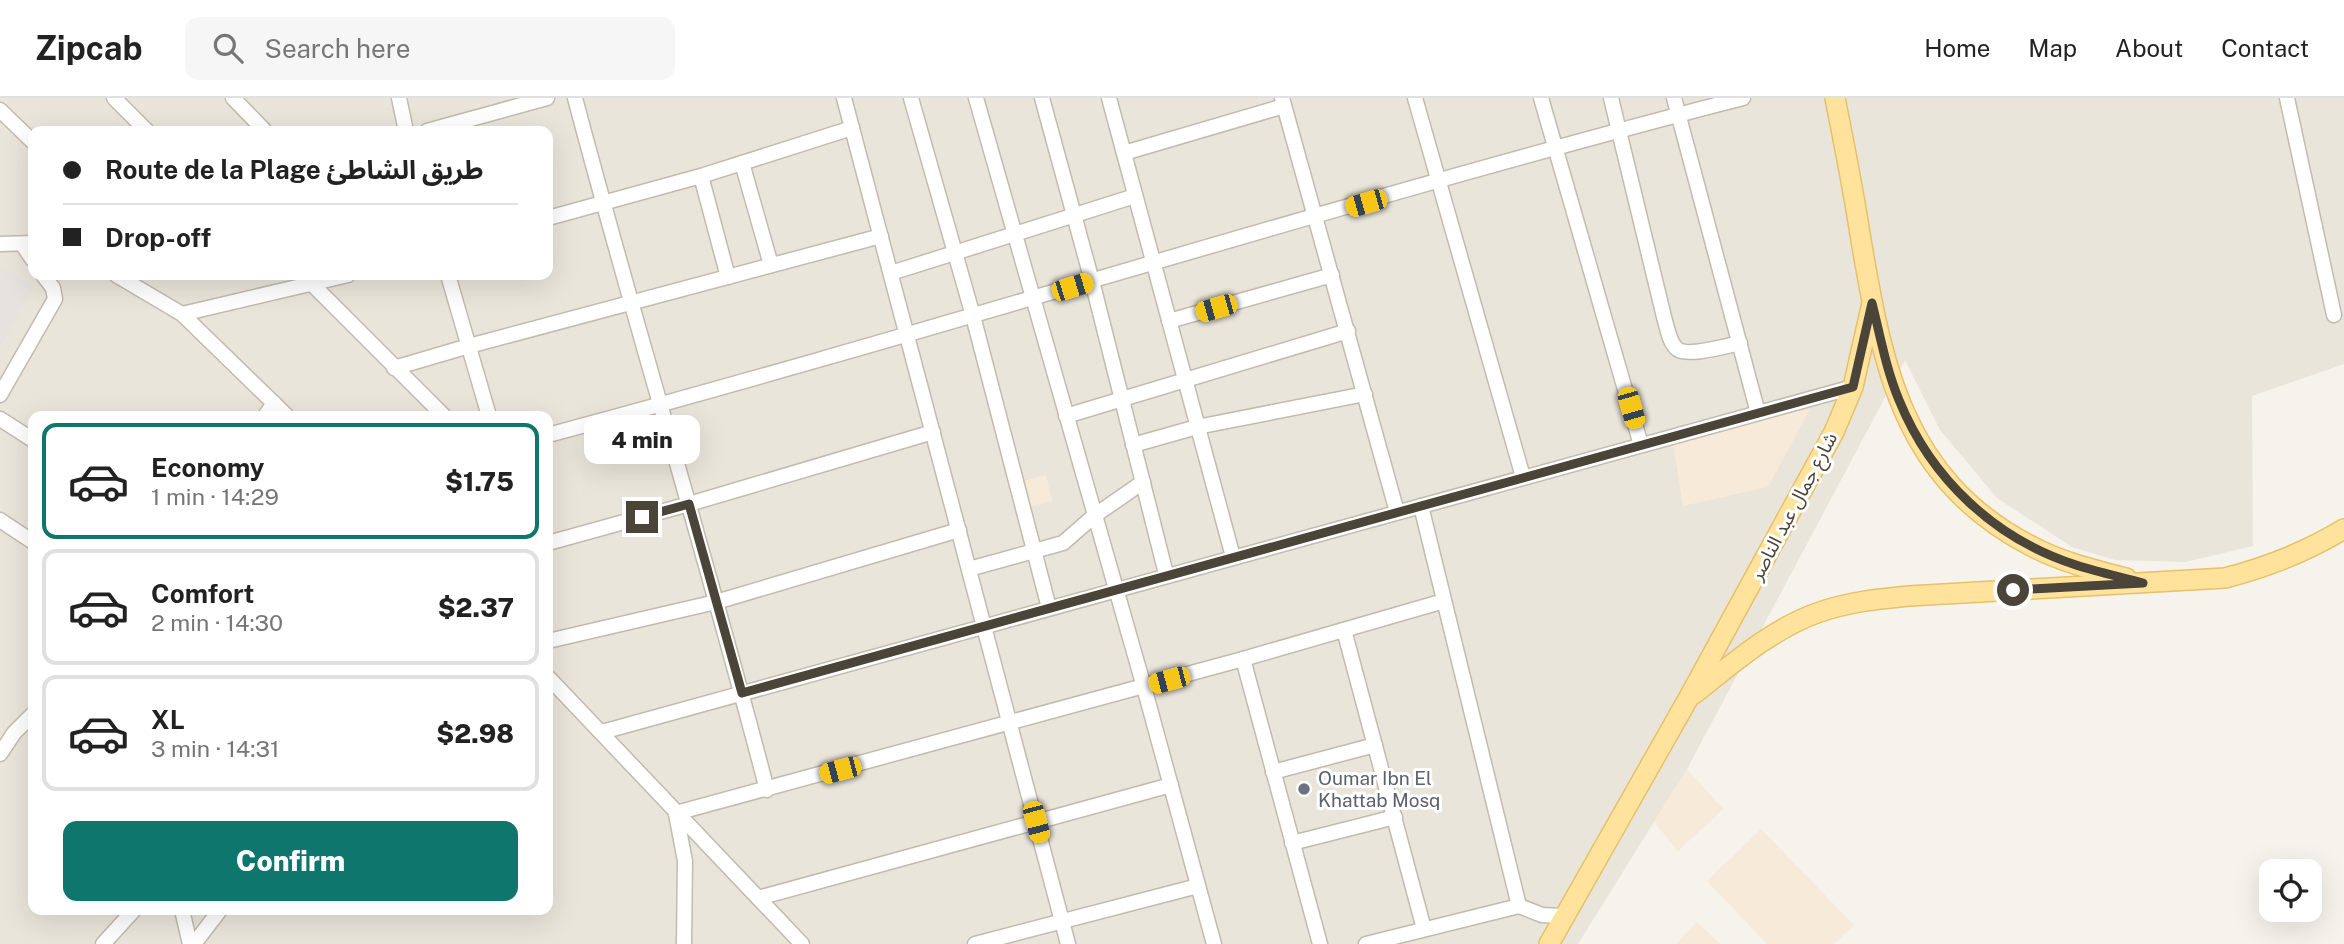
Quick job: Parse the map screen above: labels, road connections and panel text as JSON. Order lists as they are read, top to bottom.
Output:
{
  "streets": {
    "main road": ["شارع جمال عبد الناصر"]
  },
  "places": ["Oumar Ibn El Khattab Mosq"],
  "page": {
    "header": "Zipcab",
    "search": "Search here",
    "nav": [
      "Home",
      "Map",
      "About",
      "Contact"
    ],
    "banner": ["Route de la Plage طريق الشاطئ", "Drop-off"],
    "bubble": "4 min",
    "list": [
      {
        "name": "Economy",
        "note": "1 min · 14:29",
        "value": "$1.75"
      },
      {
        "name": "Comfort",
        "note": "2 min · 14:30",
        "value": "$2.37"
      },
      {
        "name": "XL",
        "note": "3 min · 14:31",
        "value": "$2.98"
      }
    ],
    "buttons": "Confirm"
  }
}
